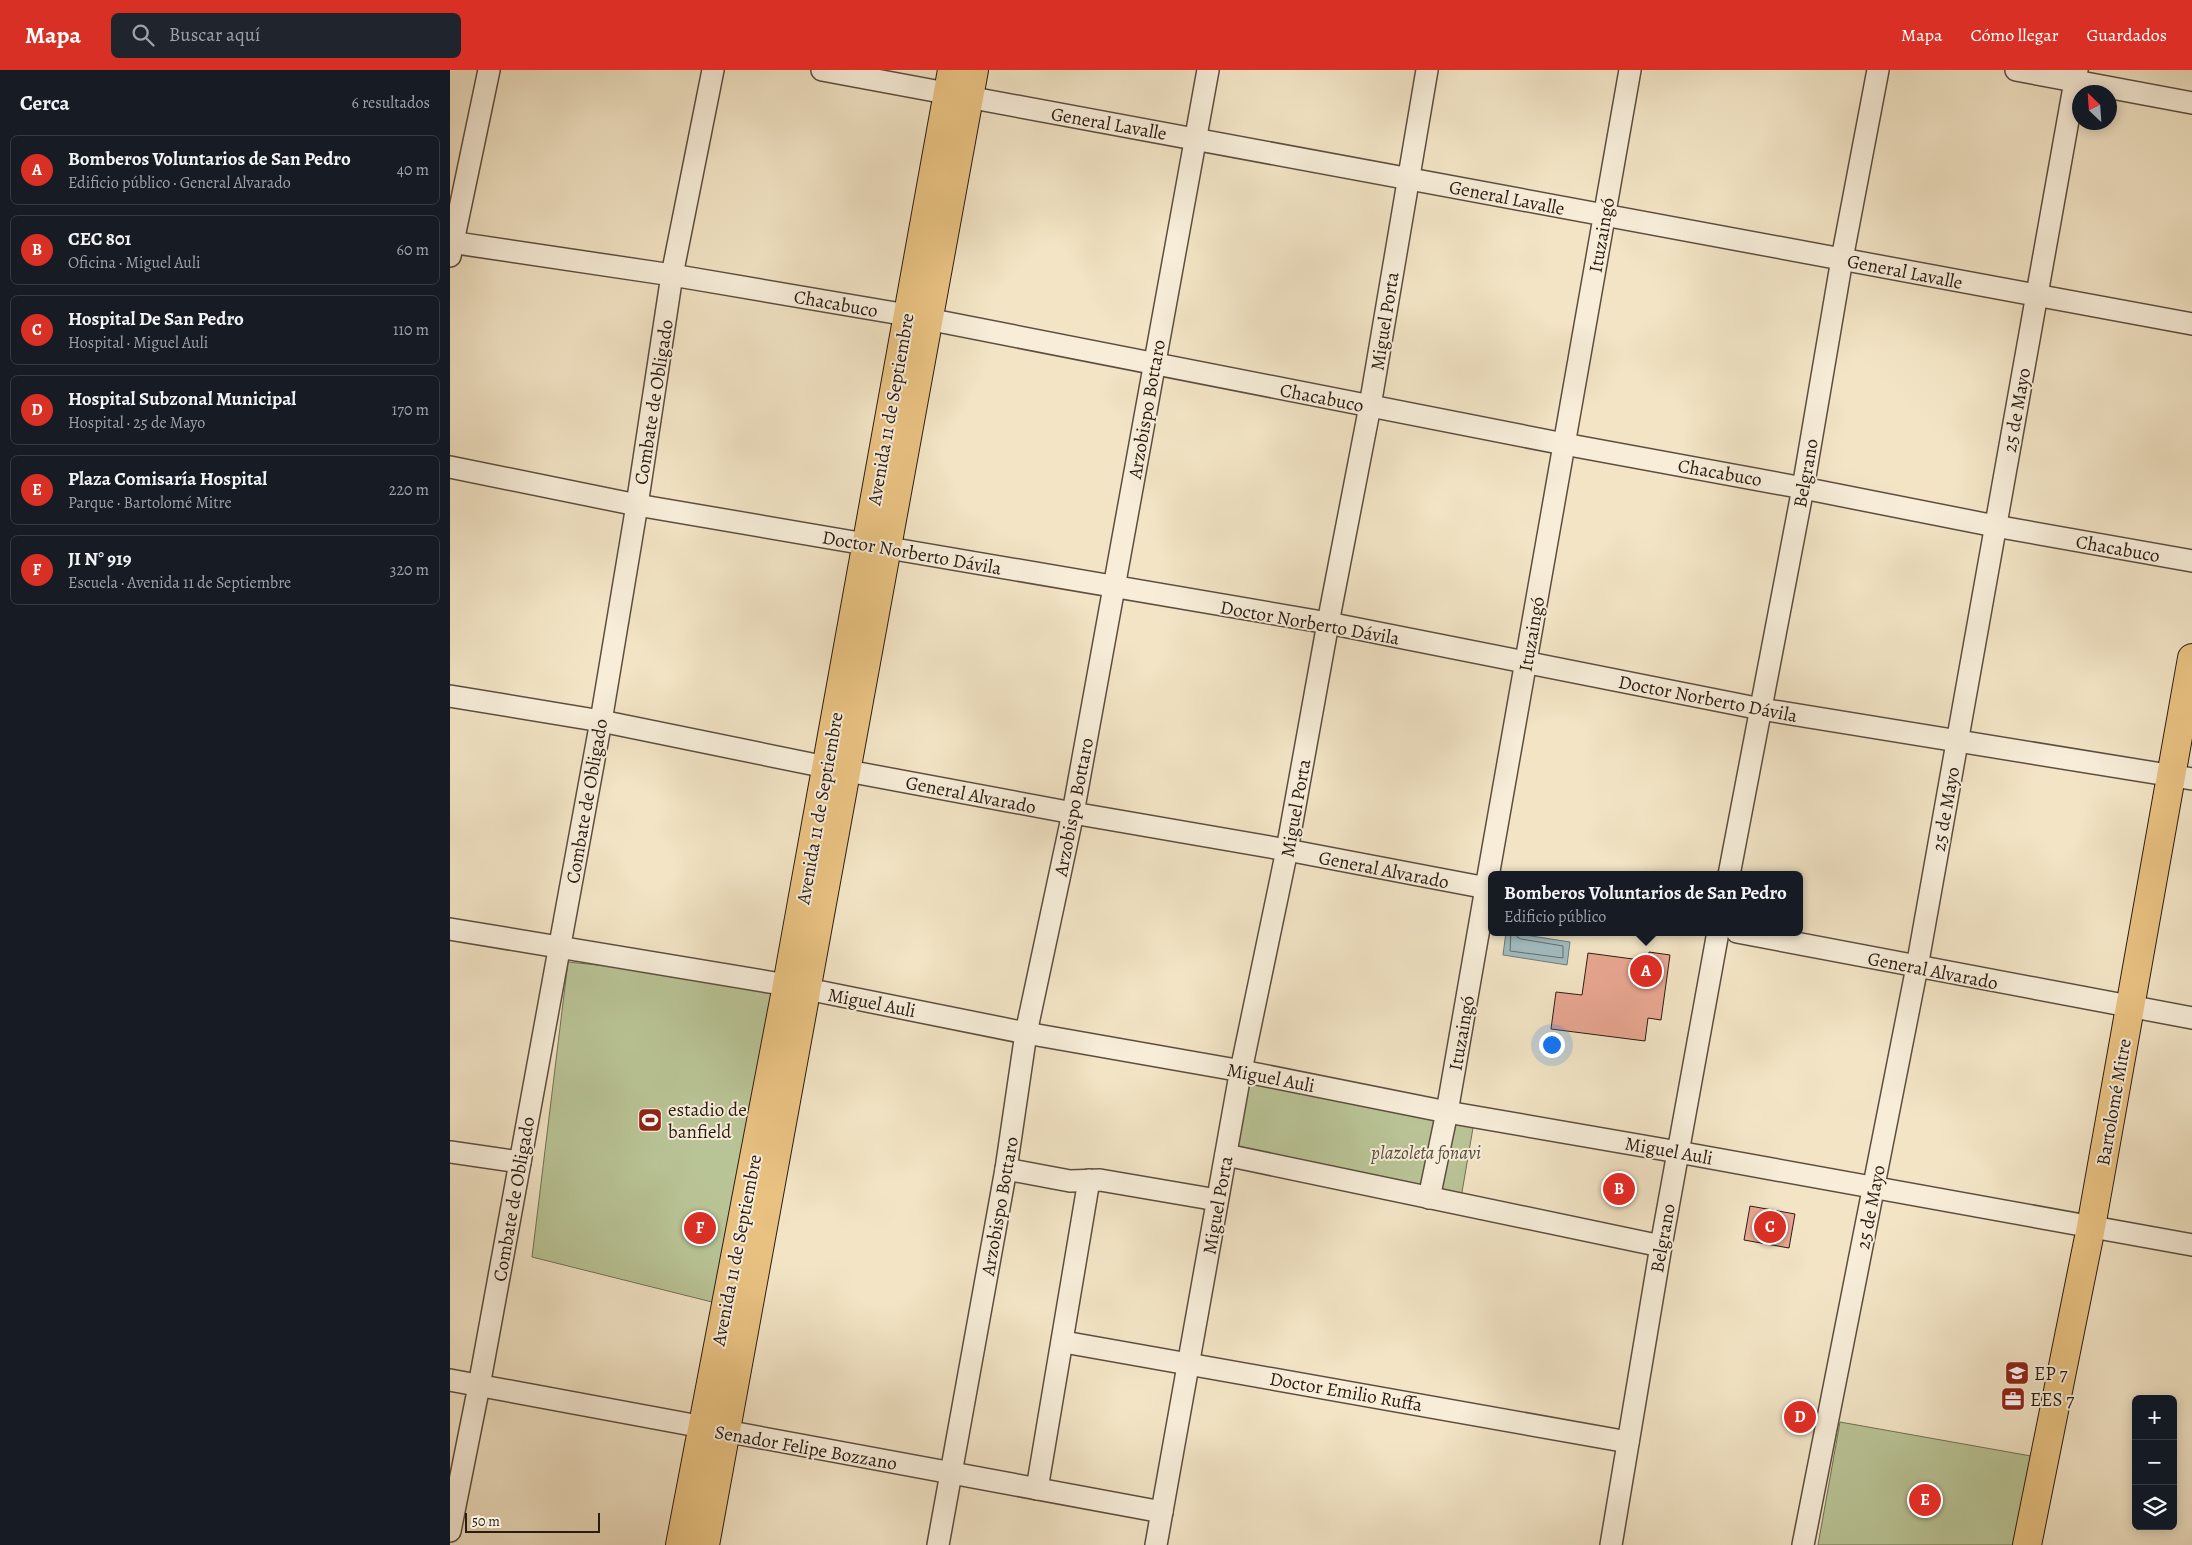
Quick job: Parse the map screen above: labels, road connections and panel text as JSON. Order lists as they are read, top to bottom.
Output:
{
  "streets": {
    "main road": ["Avenida 11 de Septiembre", "Bartolomé Mitre"],
    "street": [
      "General Lavalle",
      "Ituzaingó",
      "Chacabuco",
      "Miguel Porta",
      "Combate de Obligado",
      "Arzobispo Bottaro",
      "25 de Mayo",
      "Belgrano",
      "Doctor Norberto Dávila",
      "General Alvarado",
      "Miguel Auli",
      "Doctor Emilio Ruffa",
      "Senador Felipe Bozzano"
    ]
  },
  "crossings": [
    ["General Lavalle", "Ituzaingó"],
    ["General Lavalle", "Miguel Porta"],
    ["General Lavalle", "Avenida 11 de Septiembre"],
    ["General Lavalle", "Arzobispo Bottaro"],
    ["General Lavalle", "25 de Mayo"],
    ["General Lavalle", "Belgrano"],
    ["Ituzaingó", "Chacabuco"],
    ["Ituzaingó", "Doctor Norberto Dávila"],
    ["Ituzaingó", "Miguel Auli"],
    ["Chacabuco", "Miguel Porta"],
    ["Chacabuco", "Combate de Obligado"],
    ["Chacabuco", "Avenida 11 de Septiembre"],
    ["Chacabuco", "Arzobispo Bottaro"],
    ["Chacabuco", "25 de Mayo"],
    ["Chacabuco", "Belgrano"],
    ["Miguel Porta", "Doctor Norberto Dávila"],
    ["Miguel Porta", "General Alvarado"],
    ["Miguel Porta", "Miguel Auli"],
    ["Miguel Porta", "Doctor Emilio Ruffa"],
    ["Miguel Porta", "Senador Felipe Bozzano"],
    ["Combate de Obligado", "Doctor Norberto Dávila"],
    ["Combate de Obligado", "General Alvarado"],
    ["Combate de Obligado", "Miguel Auli"],
    ["Combate de Obligado", "Senador Felipe Bozzano"],
    ["Avenida 11 de Septiembre", "Doctor Norberto Dávila"],
    ["Avenida 11 de Septiembre", "General Alvarado"],
    ["Avenida 11 de Septiembre", "Miguel Auli"],
    ["Avenida 11 de Septiembre", "Senador Felipe Bozzano"],
    ["Arzobispo Bottaro", "Doctor Norberto Dávila"],
    ["Arzobispo Bottaro", "General Alvarado"],
    ["Arzobispo Bottaro", "Miguel Auli"],
    ["Arzobispo Bottaro", "Senador Felipe Bozzano"],
    ["25 de Mayo", "Doctor Norberto Dávila"],
    ["25 de Mayo", "General Alvarado"],
    ["25 de Mayo", "Miguel Auli"],
    ["Belgrano", "Doctor Norberto Dávila"],
    ["Belgrano", "Miguel Auli"],
    ["Belgrano", "Doctor Emilio Ruffa"],
    ["Doctor Norberto Dávila", "Bartolomé Mitre"],
    ["General Alvarado", "Bartolomé Mitre"],
    ["Miguel Auli", "Bartolomé Mitre"]
  ],
  "parks": ["plazoleta fonavi"],
  "places": {
    "sports": ["estadio de banfield"],
    "school or university": ["EP 7"],
    "office": ["EES 7"]
  },
  "scale_bar": "50 m",
  "north": "top left",
  "page": {
    "header": "Mapa",
    "search": "Buscar aquí",
    "nav": ["Mapa", "Cómo llegar", "Guardados"],
    "heading": ["Cerca", "6 resultados"],
    "list": [
      {
        "mark": "A",
        "name": "Bomberos Voluntarios de San Pedro",
        "note": "Edificio público · General Alvarado",
        "value": "40 m"
      },
      {
        "mark": "B",
        "name": "CEC 801",
        "note": "Oficina · Miguel Auli",
        "value": "60 m"
      },
      {
        "mark": "C",
        "name": "Hospital De San Pedro",
        "note": "Hospital · Miguel Auli",
        "value": "110 m"
      },
      {
        "mark": "D",
        "name": "Hospital Subzonal Municipal",
        "note": "Hospital · 25 de Mayo",
        "value": "170 m"
      },
      {
        "mark": "E",
        "name": "Plaza Comisaría Hospital",
        "note": "Parque · Bartolomé Mitre",
        "value": "220 m"
      },
      {
        "mark": "F",
        "name": "JI N° 919",
        "note": "Escuela · Avenida 11 de Septiembre",
        "value": "320 m"
      }
    ],
    "popup": ["Bomberos Voluntarios de San Pedro", "Edificio público"],
    "pins": [
      "A",
      "B",
      "C",
      "F",
      "D",
      "E"
    ],
    "map_buttons": ["+", "−"],
    "scale": "50 m"
  }
}
